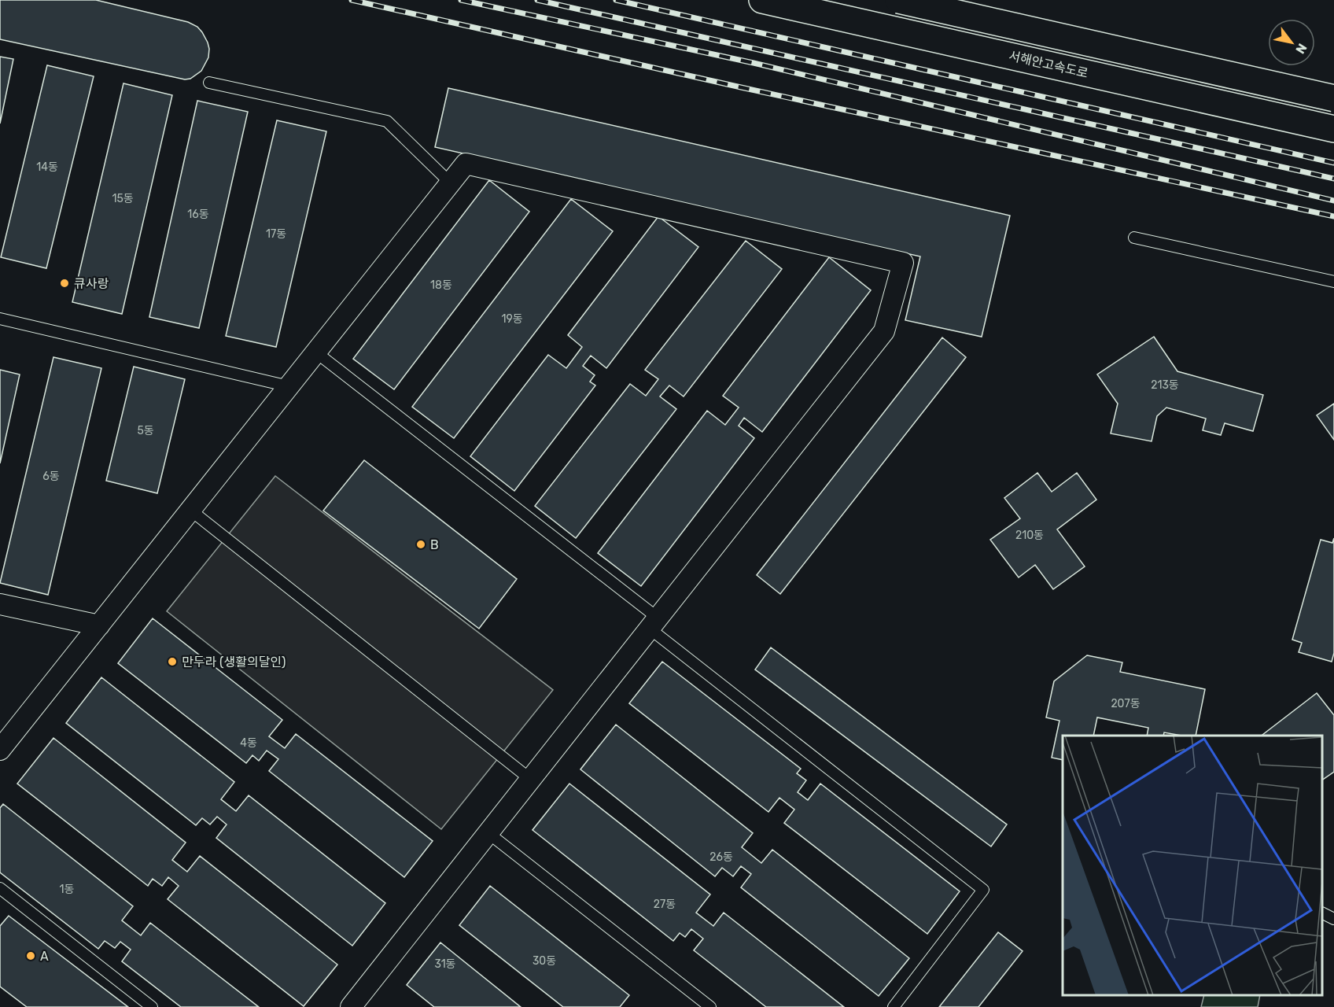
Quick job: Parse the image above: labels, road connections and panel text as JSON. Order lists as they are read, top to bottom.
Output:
{
  "streets": {
    "highway": ["서해안고속도로"]
  },
  "places": [
    "큐사랑",
    "B",
    "만두라 (생활의달인)",
    "A"
  ],
  "house_numbers": [
    "14동",
    "15동",
    "16동",
    "17동",
    "18동",
    "19동",
    "213동",
    "5동",
    "6동",
    "210동",
    "207동",
    "4동",
    "26동",
    "1동",
    "27동",
    "30동",
    "31동"
  ],
  "north": "bottom right"
}
